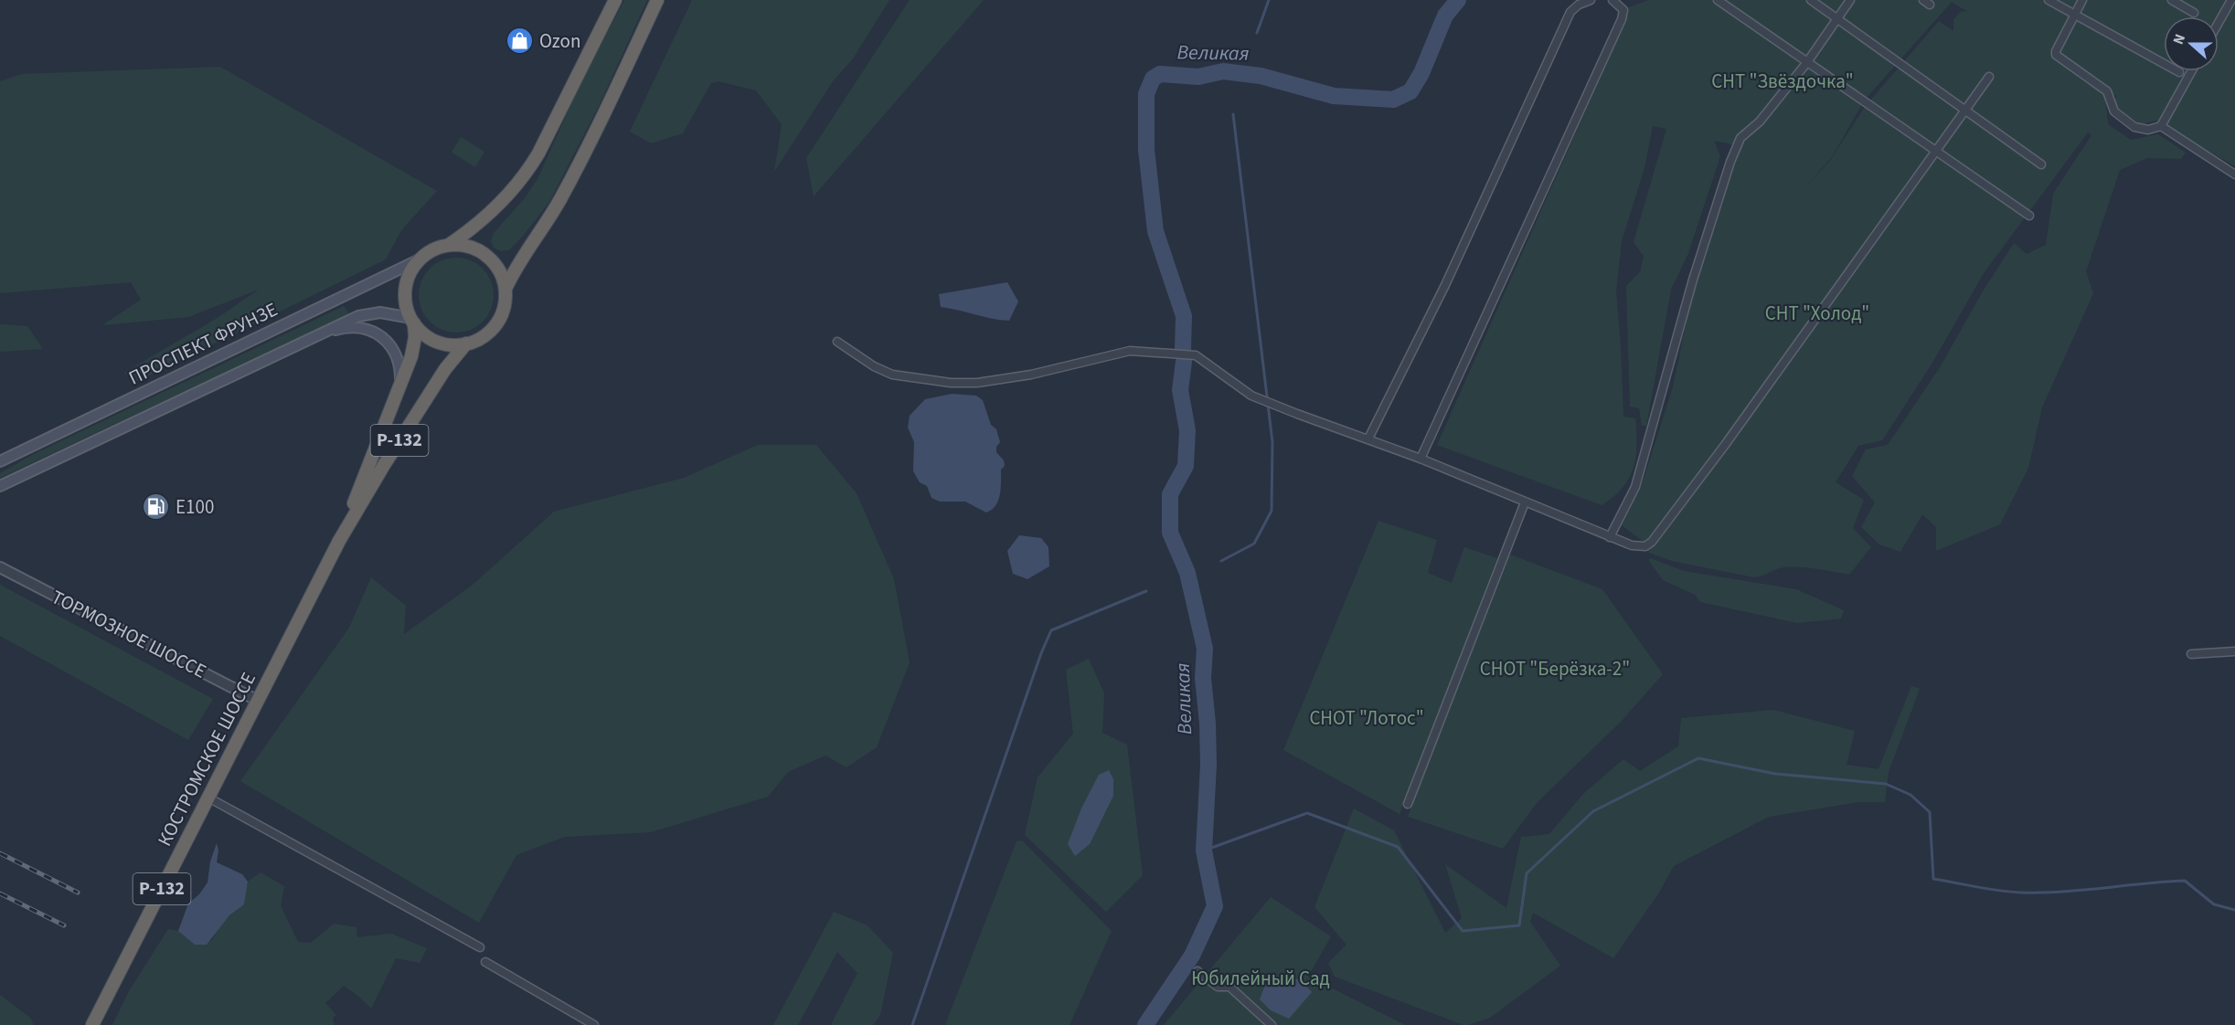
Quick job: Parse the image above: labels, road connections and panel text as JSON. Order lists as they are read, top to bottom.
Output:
{
  "streets": {
    "highway": ["Р-132", "КОСТРОМСКОЕ ШОССЕ"],
    "main road": ["ПРОСПЕКТ ФРУНЗЕ"],
    "street": ["ТОРМОЗНОЕ ШОССЕ"]
  },
  "crossings": [
    ["ПРОСПЕКТ ФРУНЗЕ", "Р-132"],
    ["Р-132", "КОСТРОМСКОЕ ШОССЕ"],
    ["ТОРМОЗНОЕ ШОССЕ", "КОСТРОМСКОЕ ШОССЕ"]
  ],
  "water": ["Великая"],
  "parks": [
    "СНТ \"Звёздочка\"",
    "СНТ \"Холод\"",
    "СНОТ \"Берёзка-2\"",
    "СНОТ \"Лотос\"",
    "Юбилейный Сад"
  ],
  "places": {
    "shop": ["Ozon"],
    "fuel station": ["E100"]
  },
  "north": "left"
}
